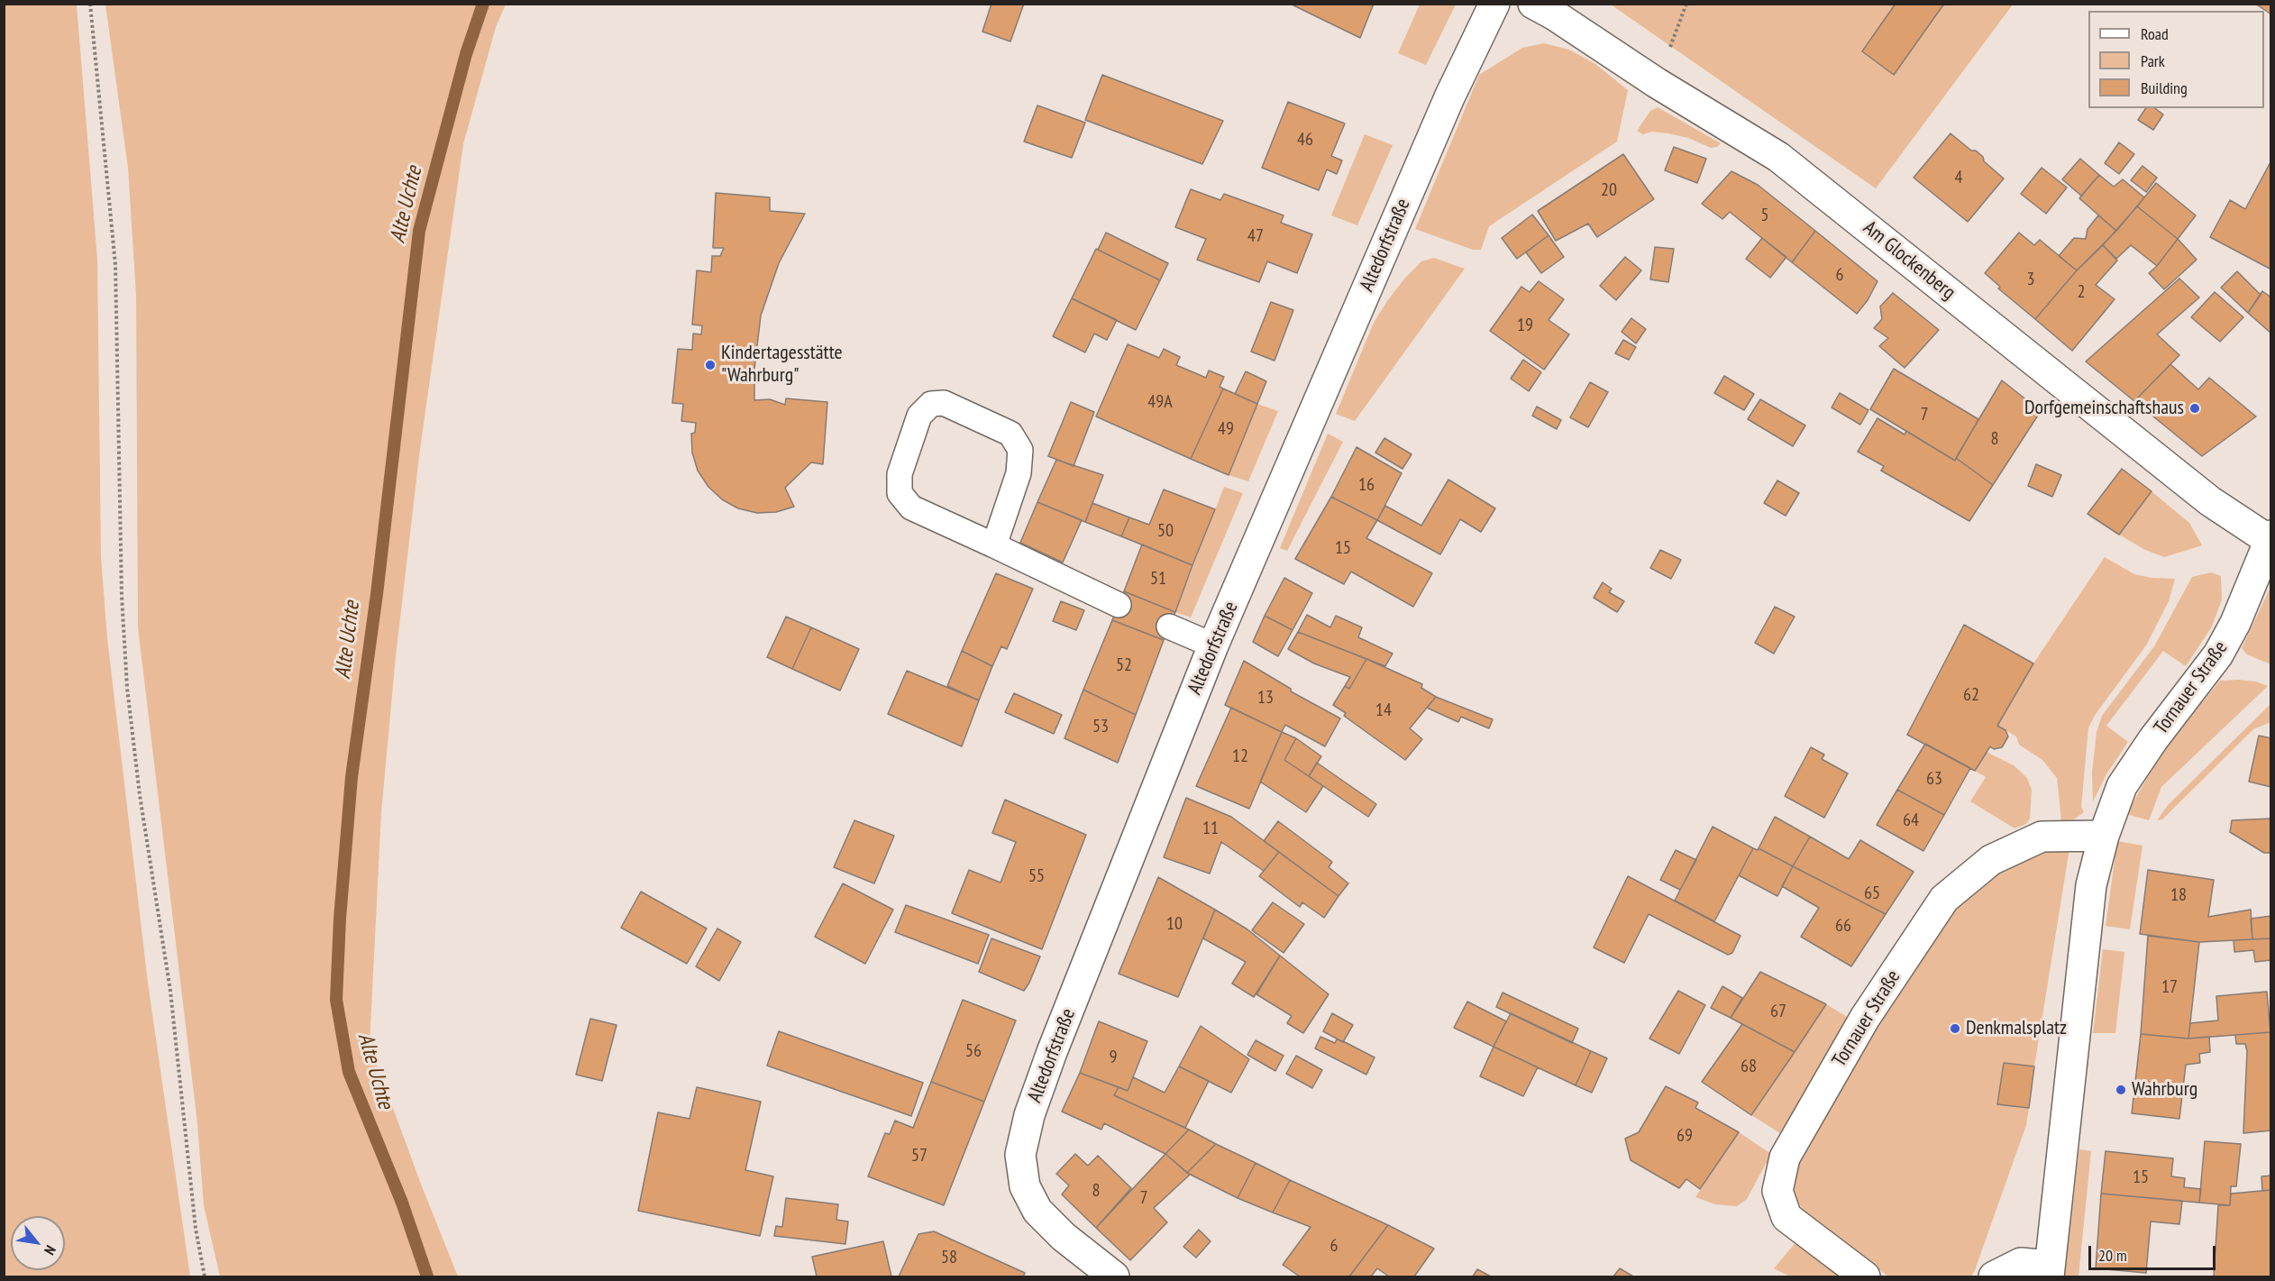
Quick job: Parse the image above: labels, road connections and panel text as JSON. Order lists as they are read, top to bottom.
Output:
{
  "streets": {
    "street": ["Altedorfstraße", "Am Glockenberg", "Tornauer Straße"]
  },
  "crossings": [
    ["Am Glockenberg", "Tornauer Straße"]
  ],
  "water": ["Alte Uchte"],
  "places": [
    "Kindertagesstätte \"Wahrburg\"",
    "Dorfgemeinschaftshaus",
    "Denkmalsplatz",
    "Wahrburg"
  ],
  "house_numbers": [
    "46",
    "4",
    "20",
    "5",
    "47",
    "6",
    "3",
    "2",
    "19",
    "49A",
    "7",
    "49",
    "8",
    "16",
    "50",
    "15",
    "51",
    "52",
    "62",
    "13",
    "14",
    "53",
    "12",
    "63",
    "64",
    "11",
    "55",
    "65",
    "18",
    "10",
    "66",
    "17",
    "67",
    "56",
    "9",
    "68",
    "69",
    "57",
    "15",
    "8",
    "7",
    "6",
    "58"
  ],
  "legend": ["Road", "Park", "Building"],
  "scale_bar": "20 m",
  "north": "bottom right"
}
